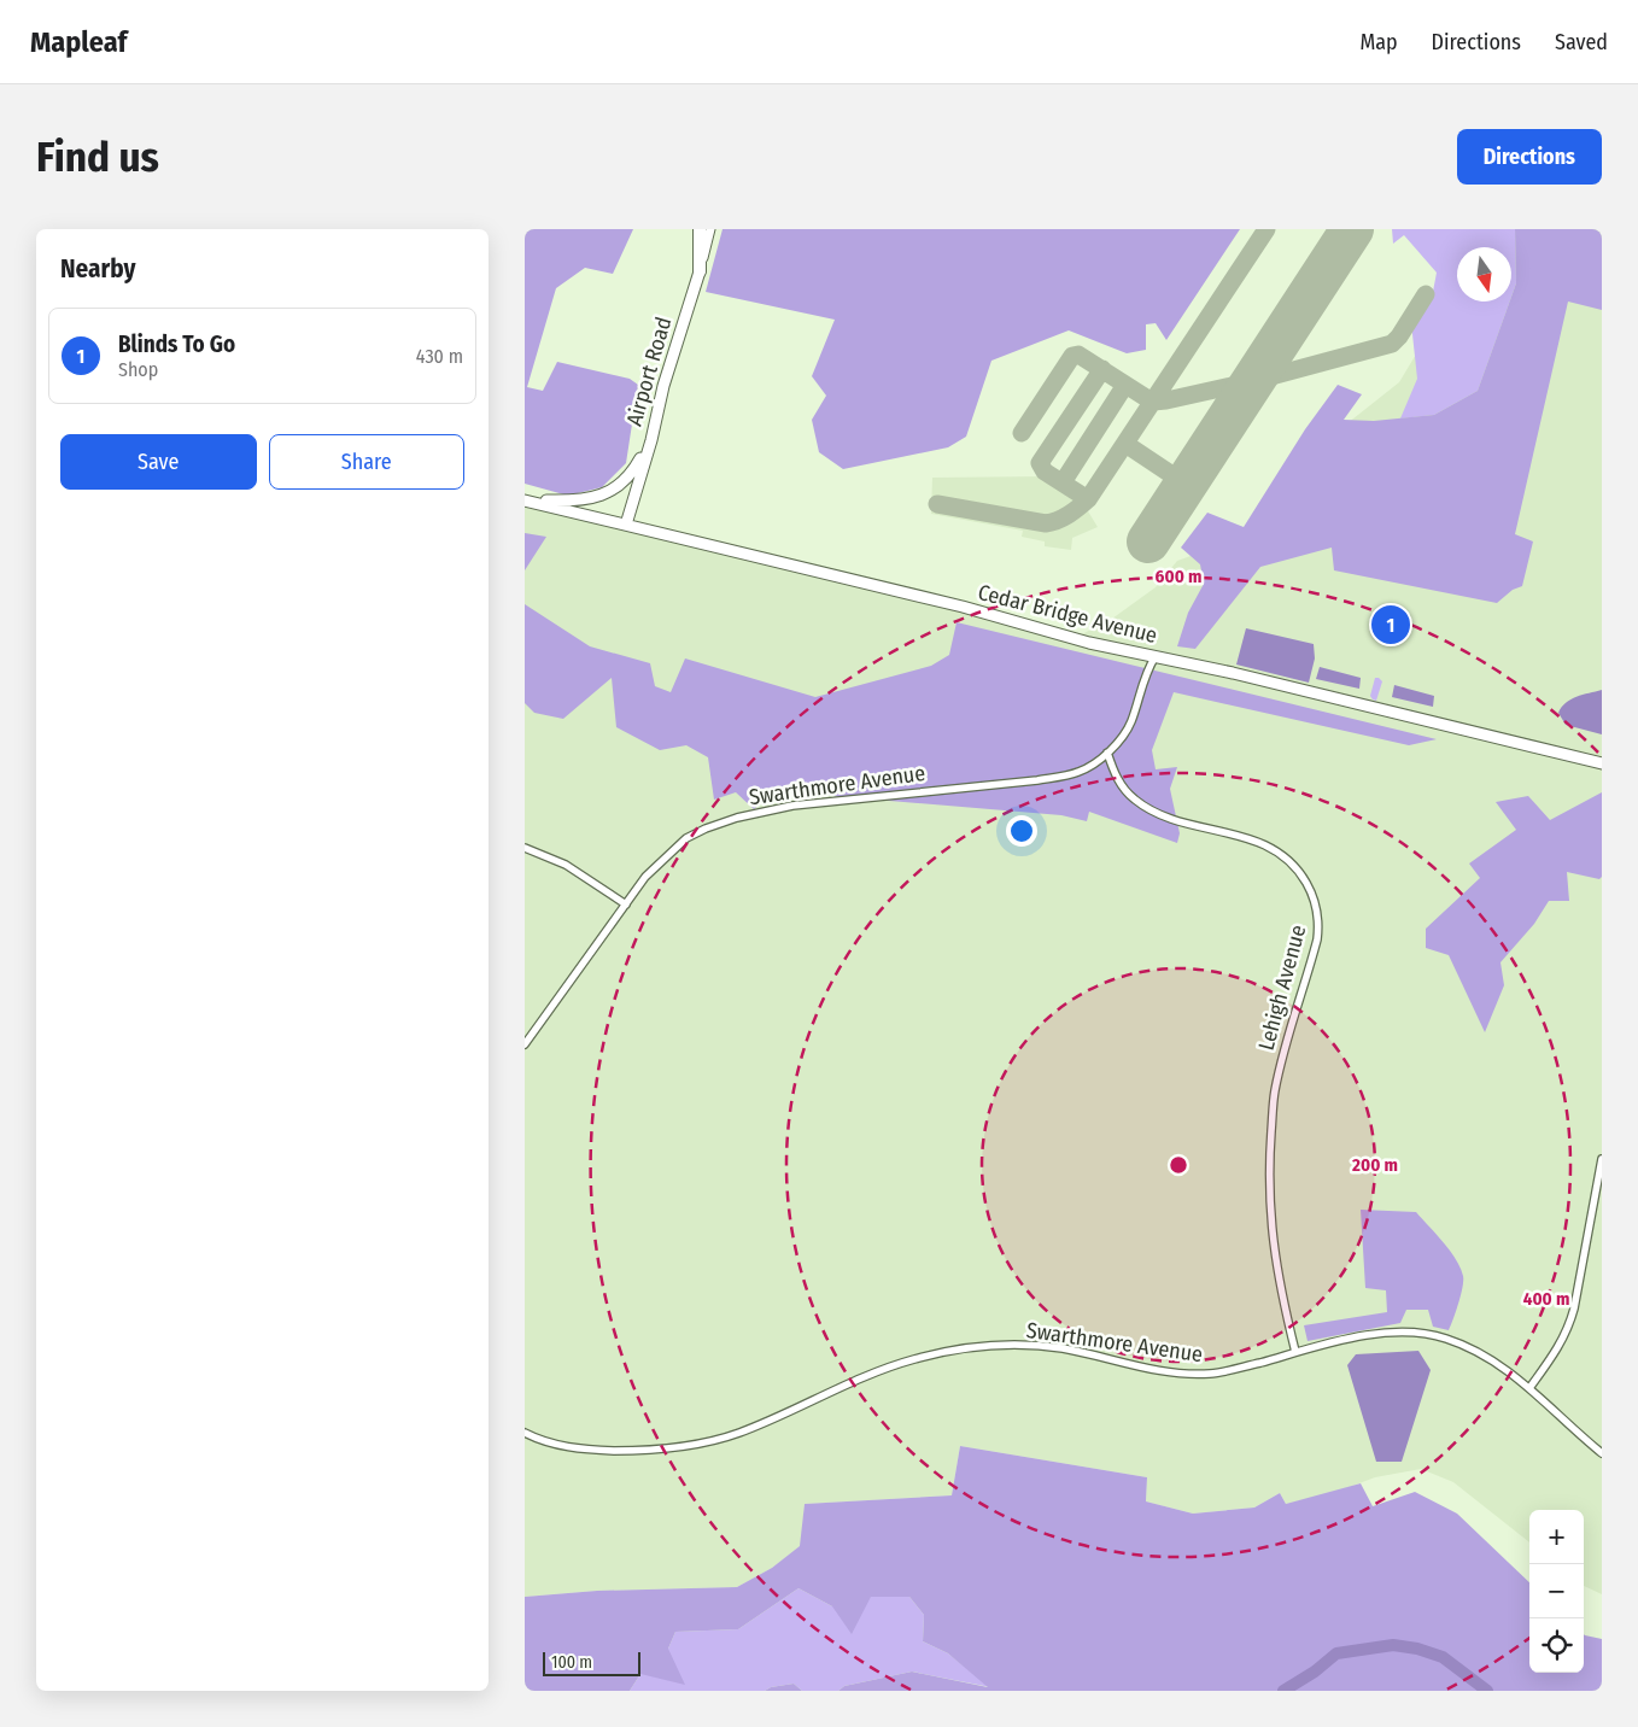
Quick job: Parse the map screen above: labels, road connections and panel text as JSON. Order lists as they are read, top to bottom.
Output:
{
  "streets": {
    "main road": ["Airport Road", "Cedar Bridge Avenue"],
    "street": ["Swarthmore Avenue", "Lehigh Avenue"]
  },
  "crossings": [
    ["Airport Road", "Cedar Bridge Avenue"],
    ["Cedar Bridge Avenue", "Swarthmore Avenue"],
    ["Swarthmore Avenue", "Lehigh Avenue"]
  ],
  "scale_bar": "100 m",
  "north": "bottom",
  "page": {
    "header": "Mapleaf",
    "nav": ["Map", "Directions", "Saved"],
    "buttons": [
      "Directions",
      ["Save", "Share"]
    ],
    "title": "Find us",
    "heading": "Nearby",
    "list": [
      {
        "mark": "1",
        "name": "Blinds To Go",
        "note": "Shop",
        "value": "430 m"
      }
    ],
    "pins": "1",
    "map_buttons": ["+", "−"],
    "scale": "100 m"
  },
  "rings": ["600 m", "200 m", "400 m"]
}
